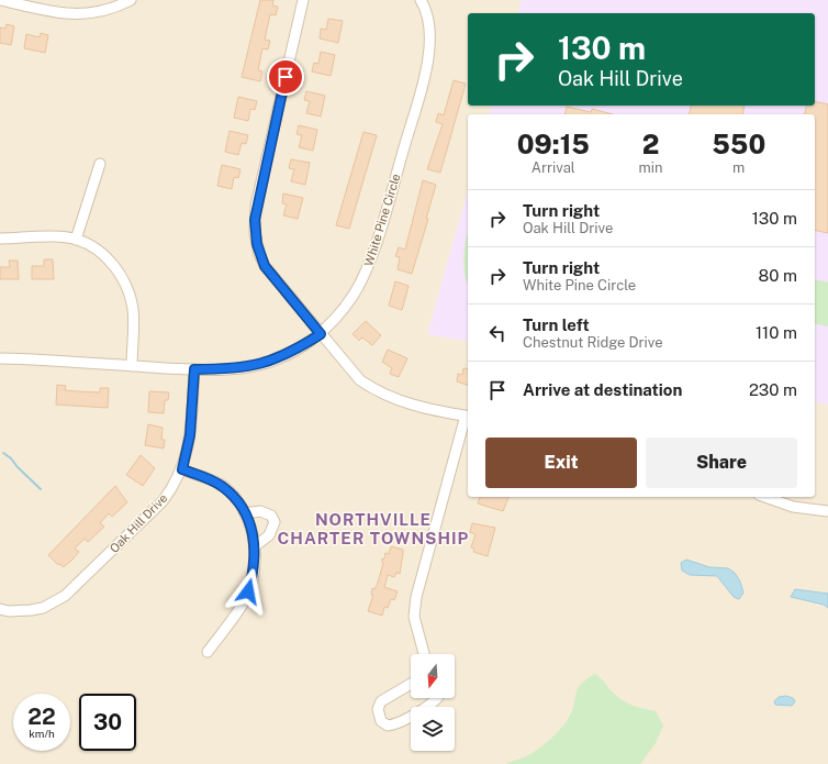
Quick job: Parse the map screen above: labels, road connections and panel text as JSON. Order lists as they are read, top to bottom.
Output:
{
  "streets": {
    "street": ["White Pine Circle", "Oak Hill Drive"]
  },
  "crossings": [
    ["White Pine Circle", "Oak Hill Drive"]
  ],
  "districts": ["NORTHVILLE CHARTER TOWNSHIP"],
  "north": "bottom",
  "page": {
    "turn": ["130 m", "Oak Hill Drive"],
    "eta": [
      "09:15",
      "Arrival",
      "2",
      "min",
      "550",
      "m"
    ],
    "list": [
      {
        "name": "Turn right",
        "note": "Oak Hill Drive",
        "value": "130 m"
      },
      {
        "name": "Turn right",
        "note": "White Pine Circle",
        "value": "80 m"
      },
      {
        "name": "Turn left",
        "note": "Chestnut Ridge Drive",
        "value": "110 m"
      },
      {
        "name": "Arrive at destination",
        "value": "230 m"
      }
    ],
    "buttons": ["Exit", "Share"],
    "speed": "22 km/h",
    "limit": "30"
  }
}
